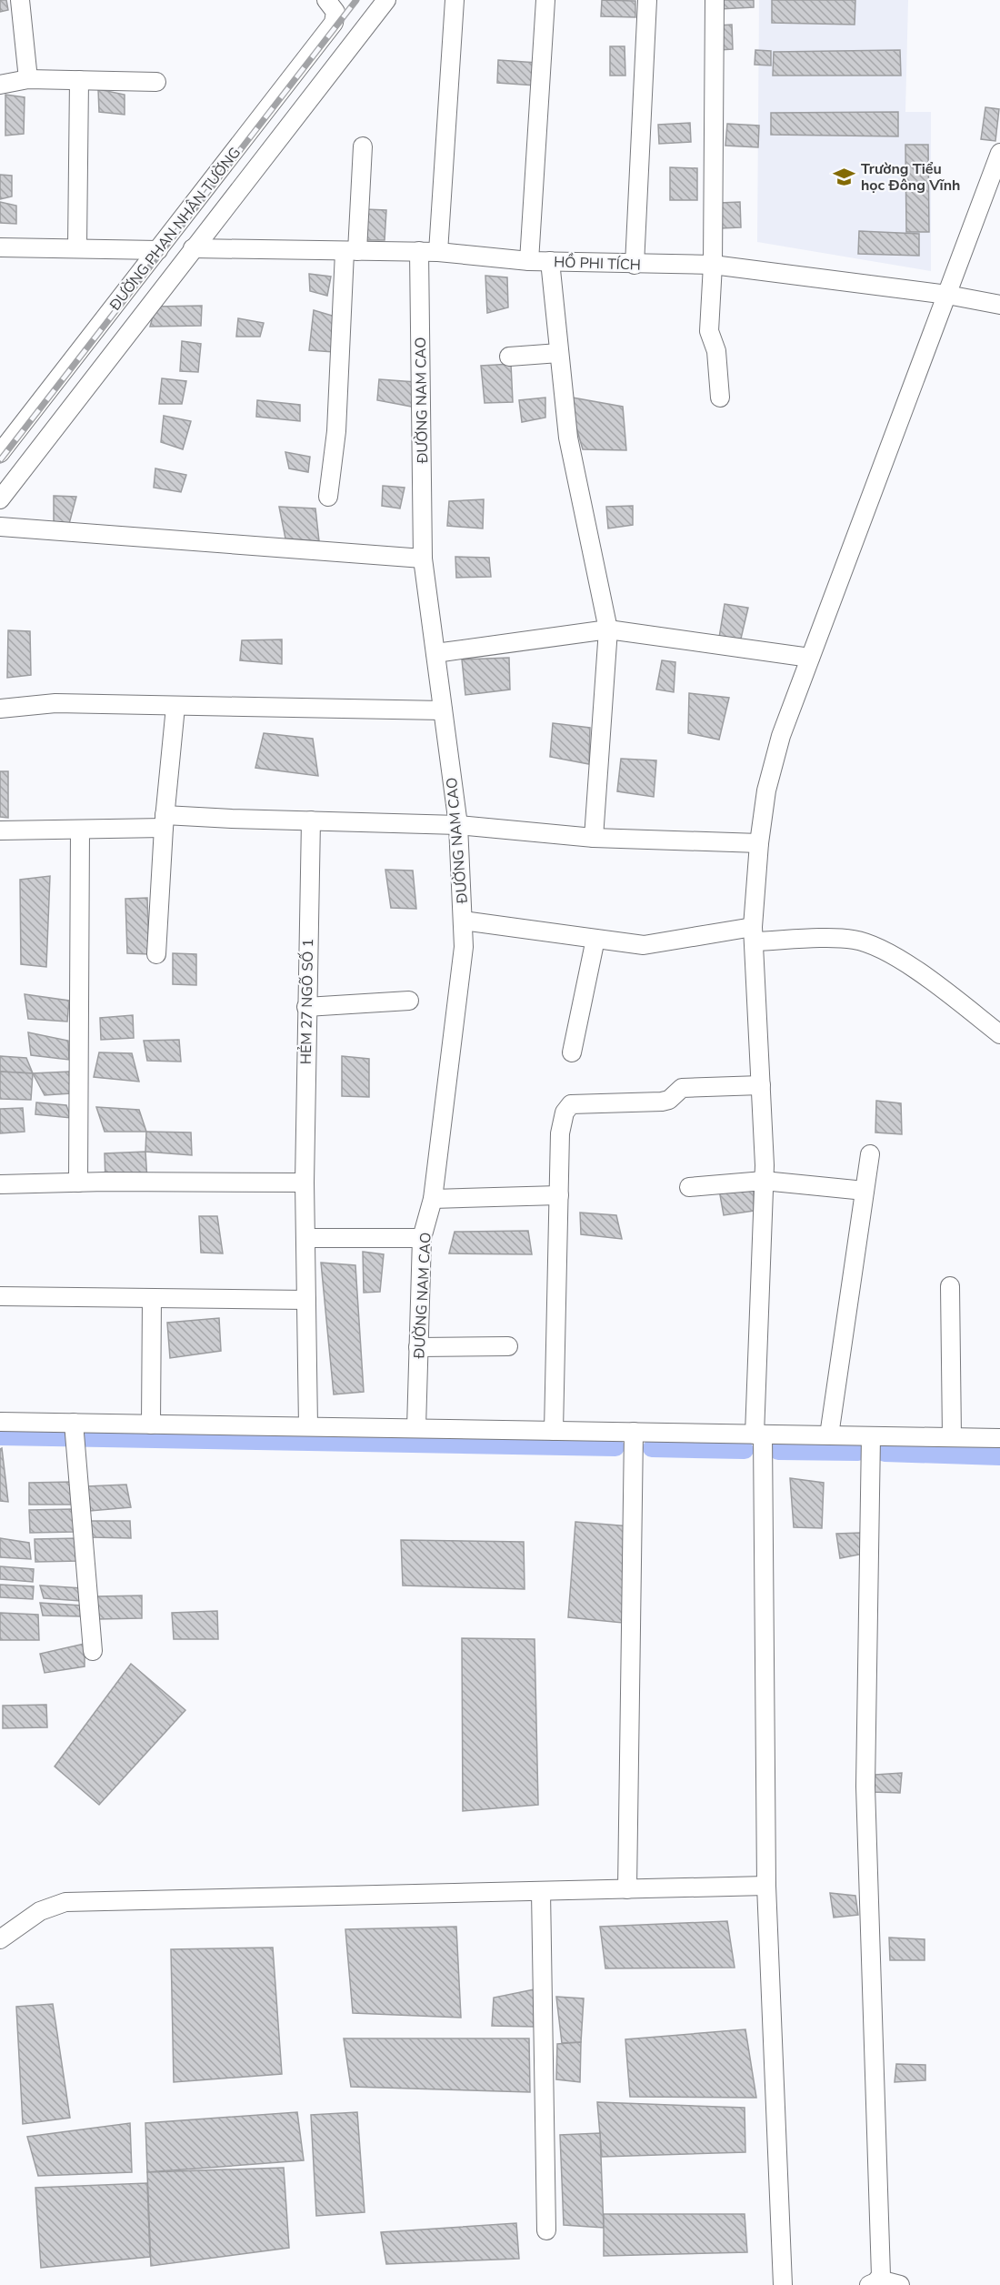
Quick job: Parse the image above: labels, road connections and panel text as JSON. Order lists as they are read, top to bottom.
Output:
{
  "streets": {
    "street": [
      "ĐƯỜNG PHAN NHÂN TƯỜNG",
      "HỒ PHI TÍCH",
      "ĐƯỜNG NAM CAO",
      "HẺM 27 NGÕ SỐ 1"
    ]
  },
  "crossings": [
    ["HỒ PHI TÍCH", "ĐƯỜNG NAM CAO"]
  ],
  "places": {
    "school or university": ["Trường Tiểu học Đông Vĩnh"]
  }
}
